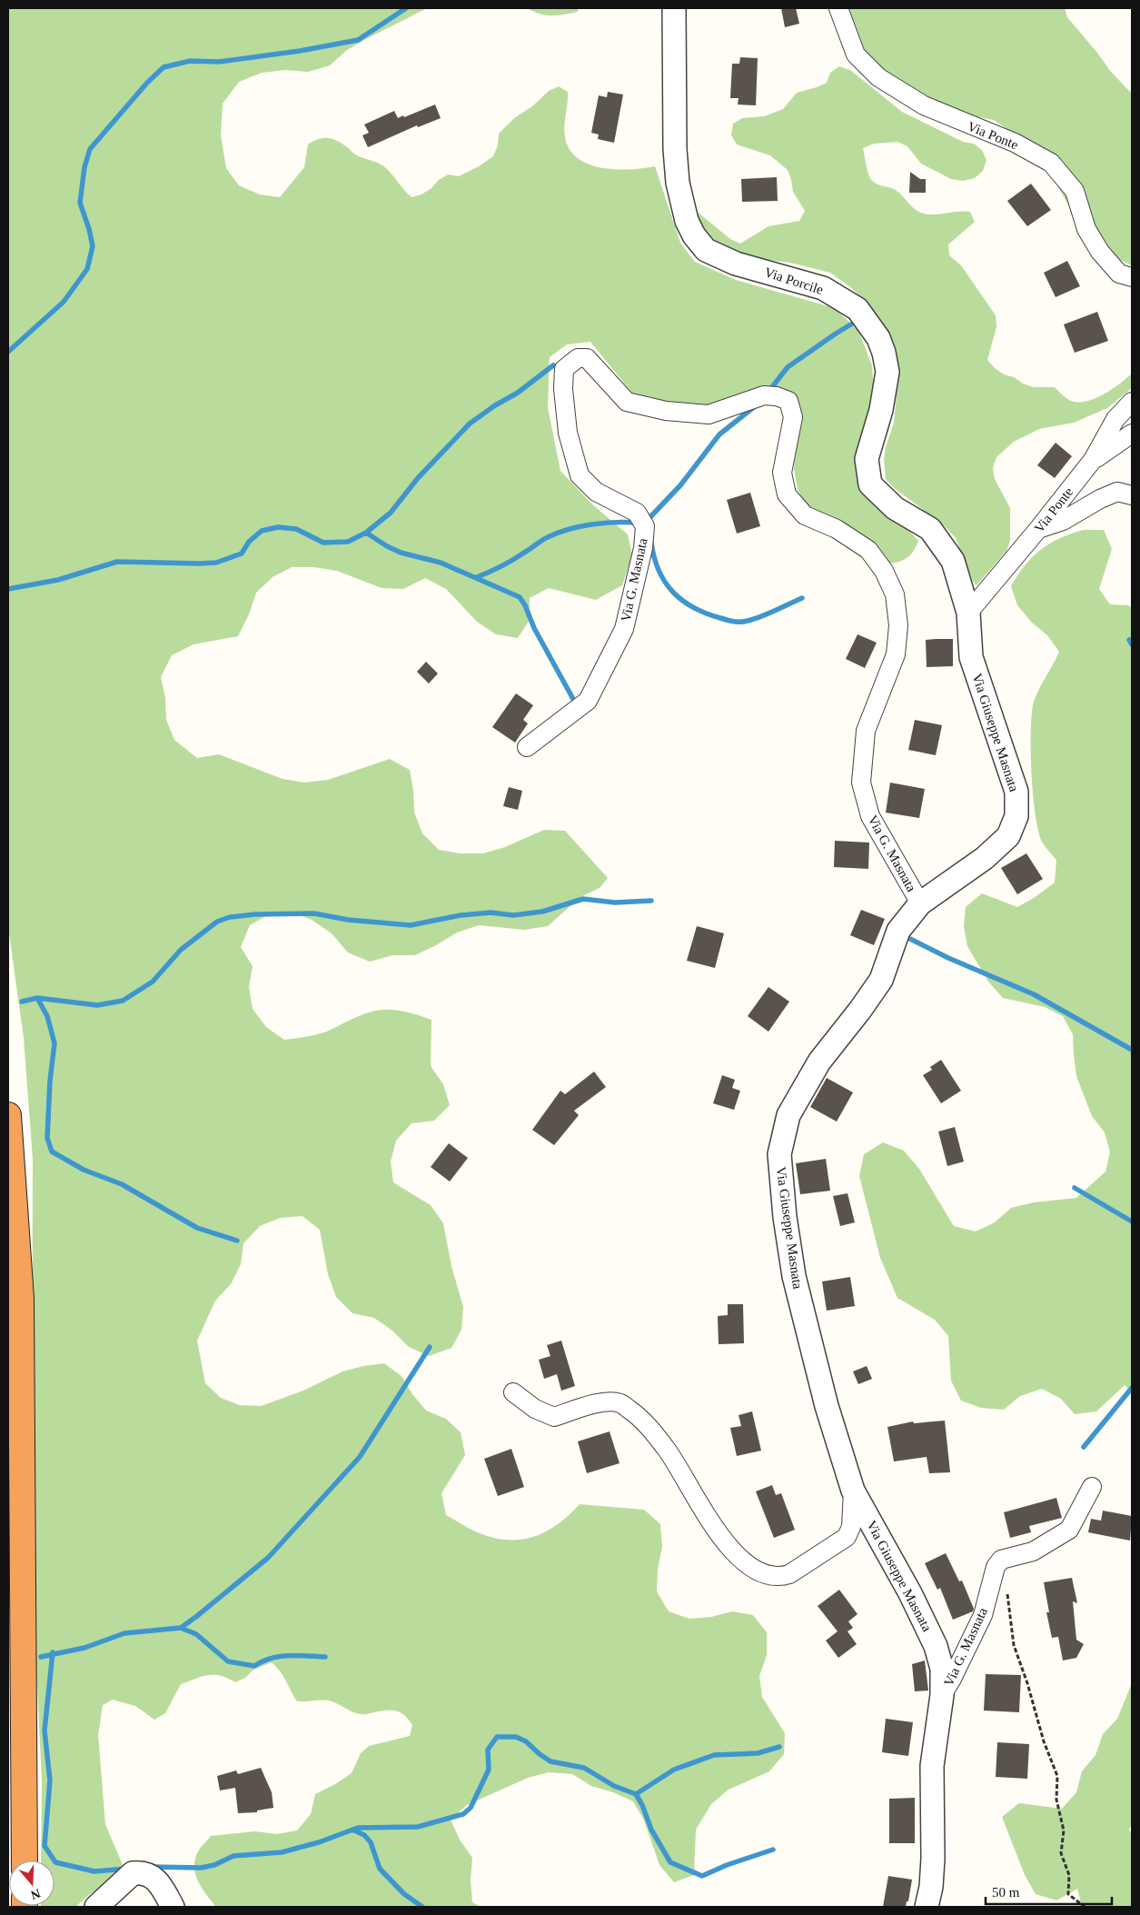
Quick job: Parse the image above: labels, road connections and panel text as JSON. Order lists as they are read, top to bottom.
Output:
{
  "streets": {
    "street": [
      "Via Ponte",
      "Via Porcile",
      "Via G. Masnata",
      "Via Giuseppe Masnata"
    ]
  },
  "crossings": [
    ["Via Ponte", "Via Porcile"],
    ["Via Ponte", "Via Giuseppe Masnata"],
    ["Via Porcile", "Via Giuseppe Masnata"],
    ["Via G. Masnata", "Via Giuseppe Masnata"]
  ],
  "scale_bar": "50 m",
  "north": "bottom"
}
